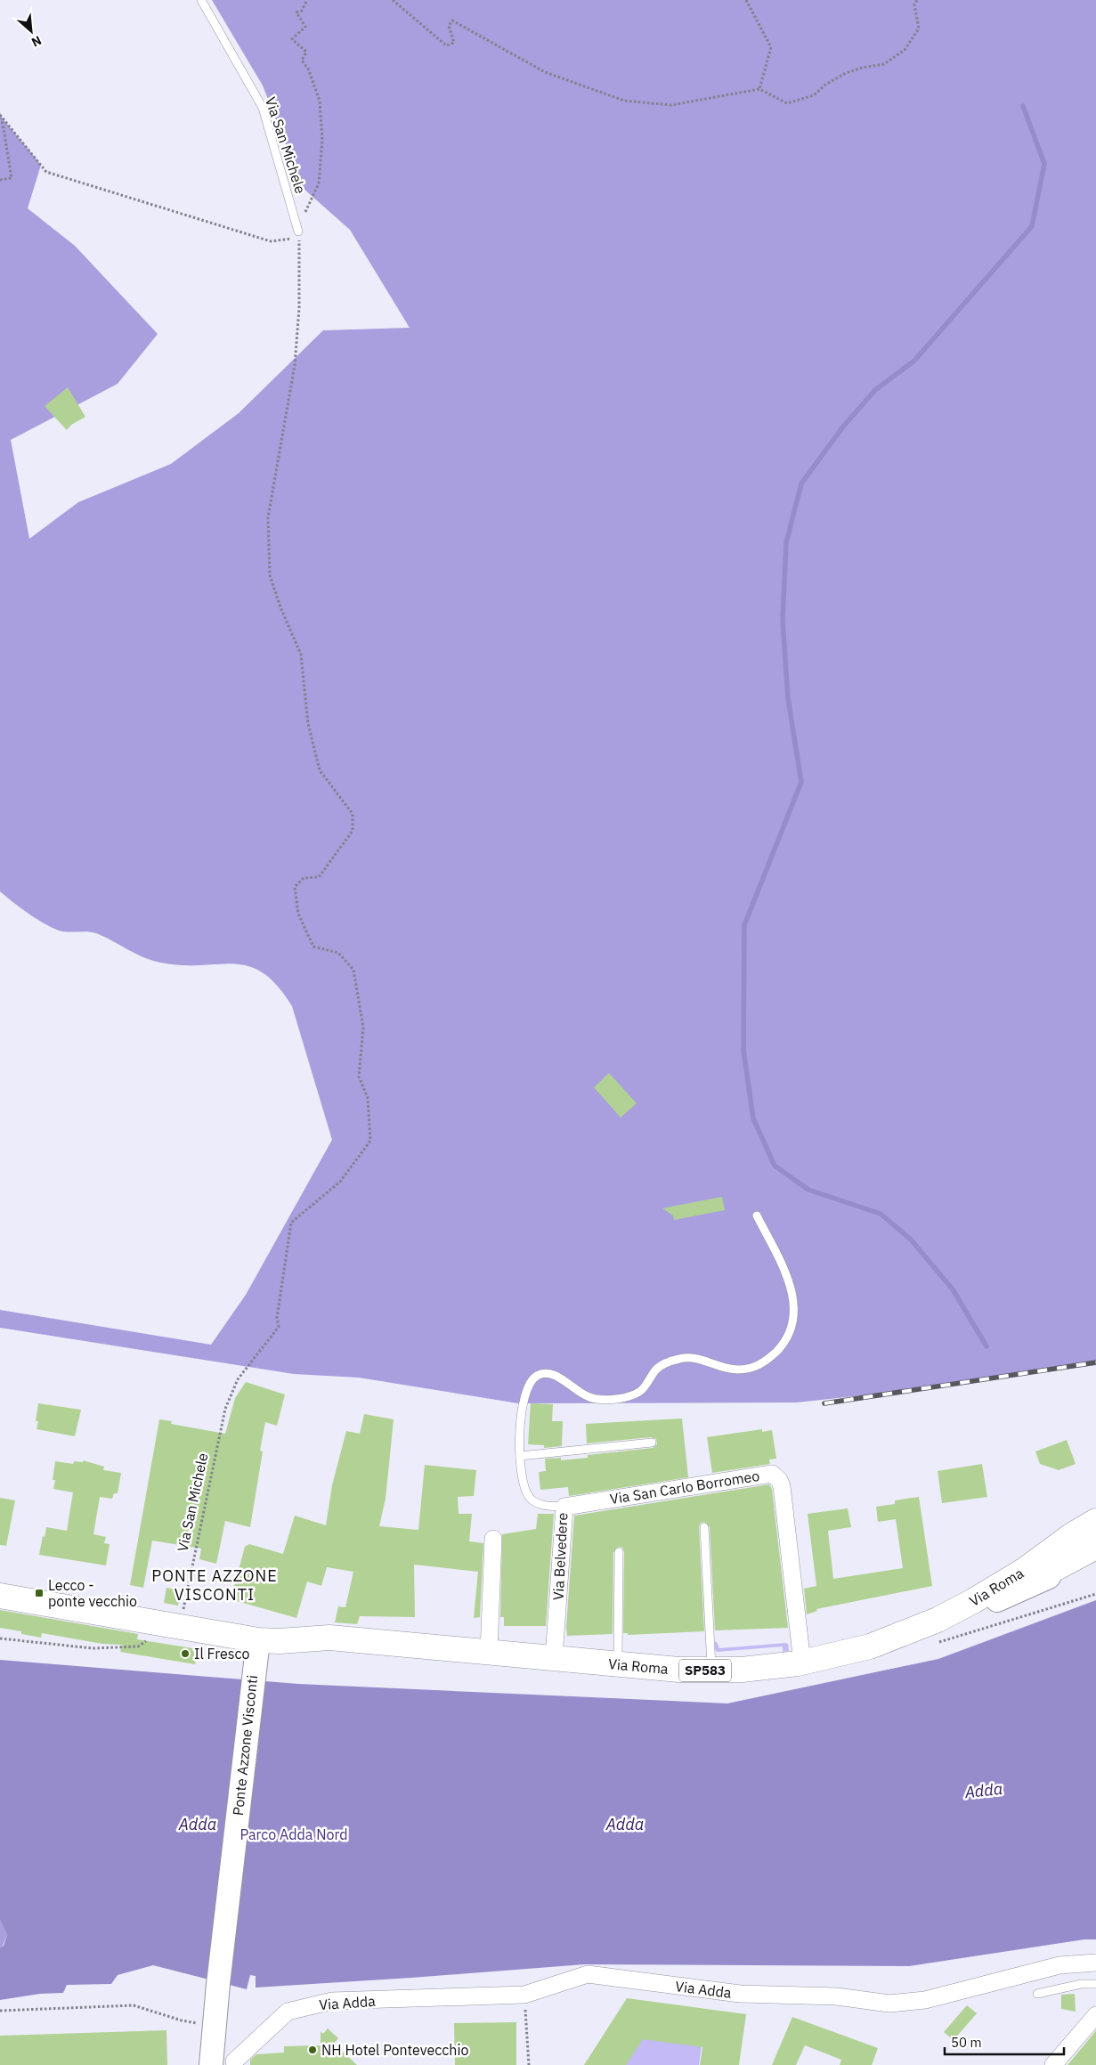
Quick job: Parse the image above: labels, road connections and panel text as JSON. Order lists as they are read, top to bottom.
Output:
{
  "streets": {
    "main road": ["Via Roma", "SP583"],
    "street": [
      "Via San Carlo Borromeo",
      "Via Belvedere",
      "Ponte Azzone Visconti",
      "Via Adda"
    ],
    "lane": ["Via San Michele"]
  },
  "crossings": [
    ["Via San Michele", "Via Roma"],
    ["Via San Michele", "SP583"],
    ["Via San Carlo Borromeo", "Via Belvedere"],
    ["Via San Carlo Borromeo", "Via Roma"],
    ["Via Belvedere", "Via Roma"],
    ["Via Roma", "SP583"],
    ["Via Roma", "Ponte Azzone Visconti"],
    ["Ponte Azzone Visconti", "Via Adda"]
  ],
  "districts": ["PONTE AZZONE VISCONTI"],
  "water": ["Adda"],
  "parks": ["Parco Adda Nord"],
  "places": {
    "transit": ["Lecco - ponte vecchio"],
    "other": ["Il Fresco", "NH Hotel Pontevecchio"]
  },
  "scale_bar": "50 m",
  "north": "bottom right"
}
